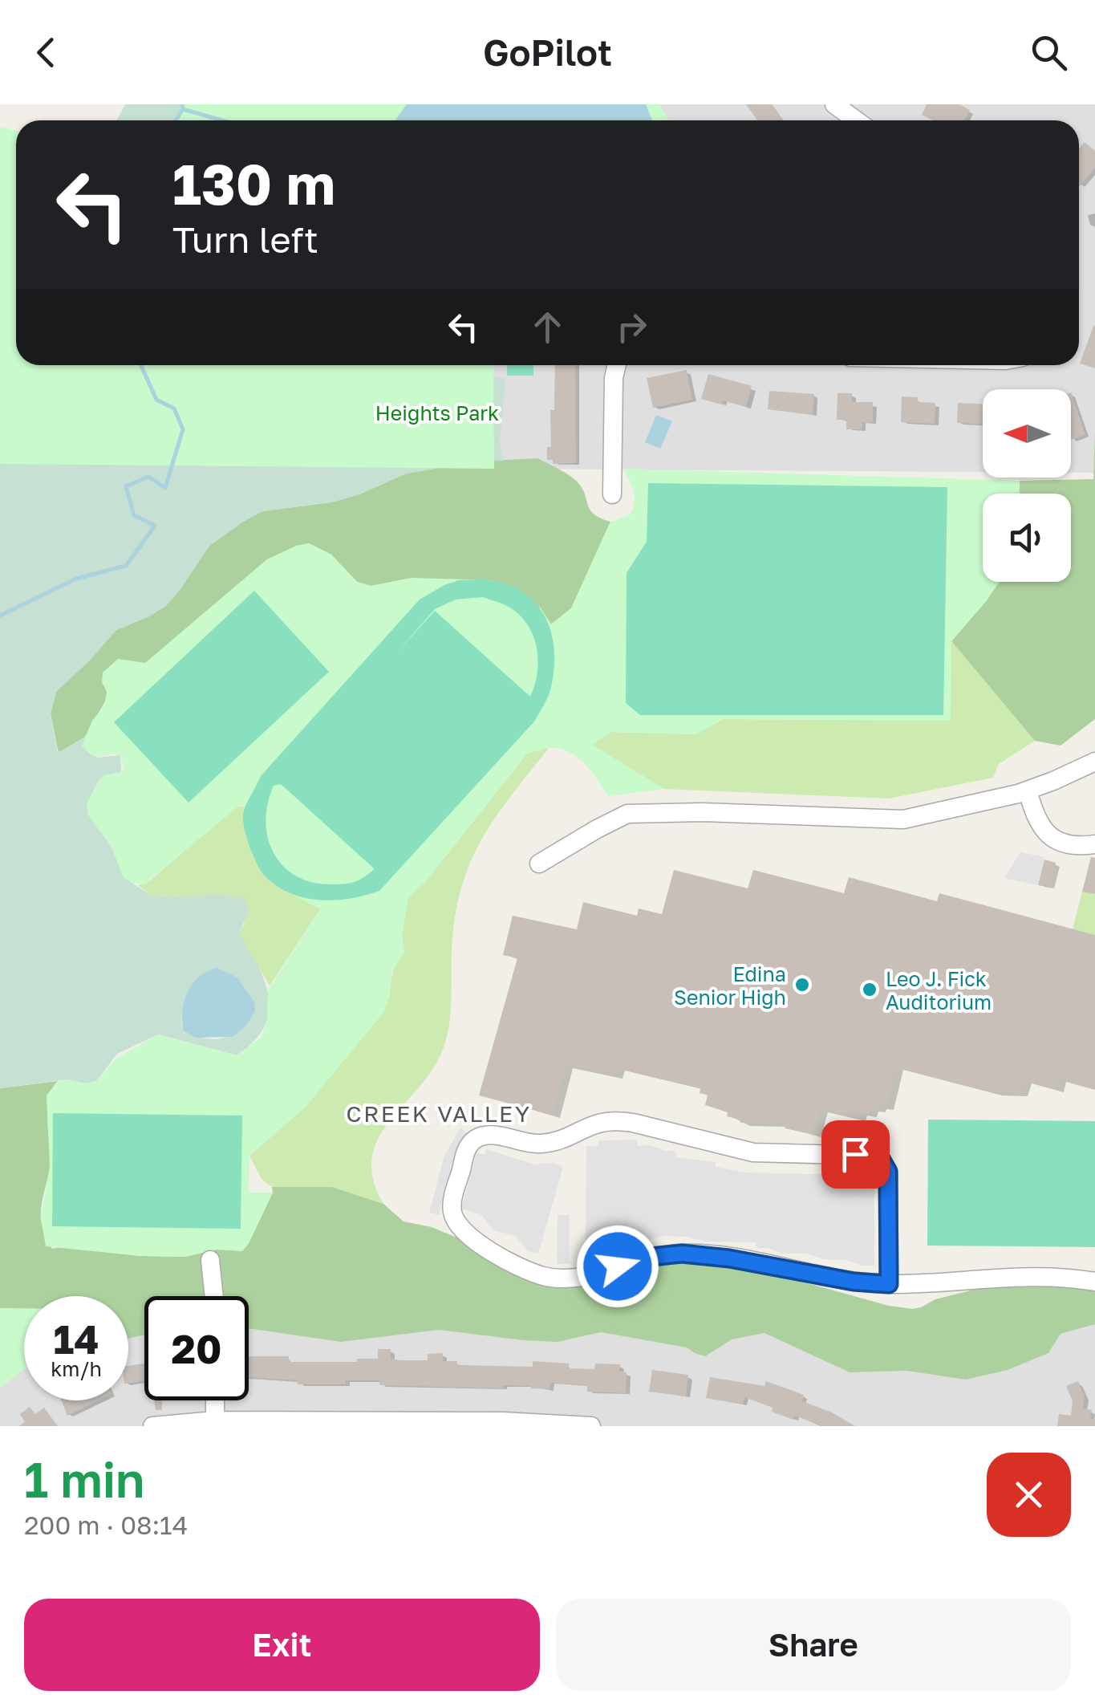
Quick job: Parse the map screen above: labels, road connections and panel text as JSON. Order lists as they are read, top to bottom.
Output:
{
  "districts": ["CREEK VALLEY"],
  "parks": ["Heights Park"],
  "places": ["Edina Senior High", "Leo J. Fick Auditorium"],
  "north": "left",
  "page": {
    "header": "GoPilot",
    "turn": ["130 m", "Turn left"],
    "speed": "14 km/h",
    "limit": "20",
    "heading": ["1 min", "200 m · 08:14"],
    "buttons": ["Exit", "Share"]
  }
}
